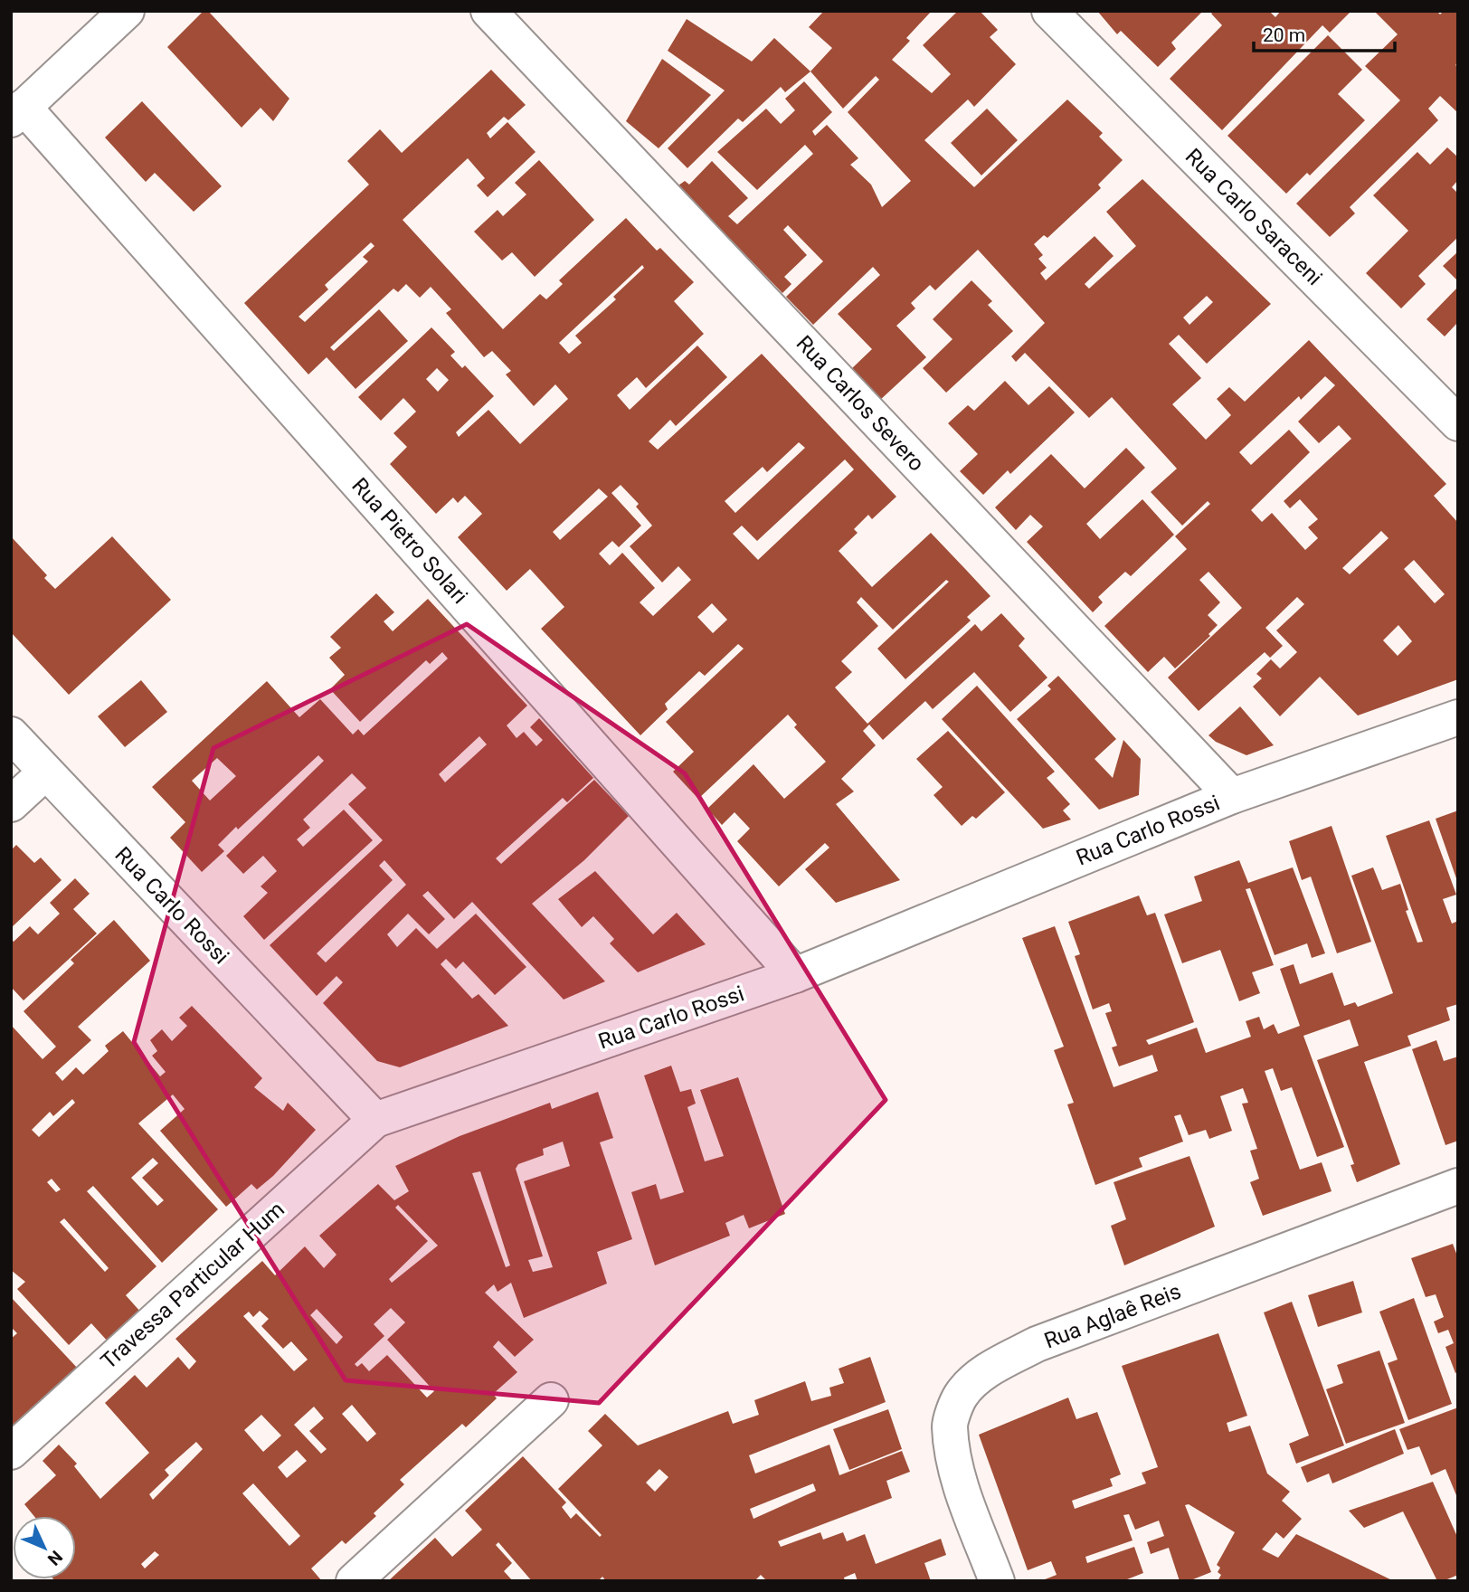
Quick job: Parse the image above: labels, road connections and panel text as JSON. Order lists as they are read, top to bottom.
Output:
{
  "streets": {
    "street": [
      "Rua Carlo Saraceni",
      "Rua Carlos Severo",
      "Rua Pietro Solari",
      "Rua Carlo Rossi",
      "Travessa Particular Hum",
      "Rua Aglaê Reis"
    ]
  },
  "crossings": [
    ["Rua Carlos Severo", "Rua Carlo Rossi"],
    ["Rua Pietro Solari", "Rua Carlo Rossi"],
    ["Rua Carlo Rossi", "Travessa Particular Hum"]
  ],
  "scale_bar": "20 m",
  "north": "bottom right"
}
